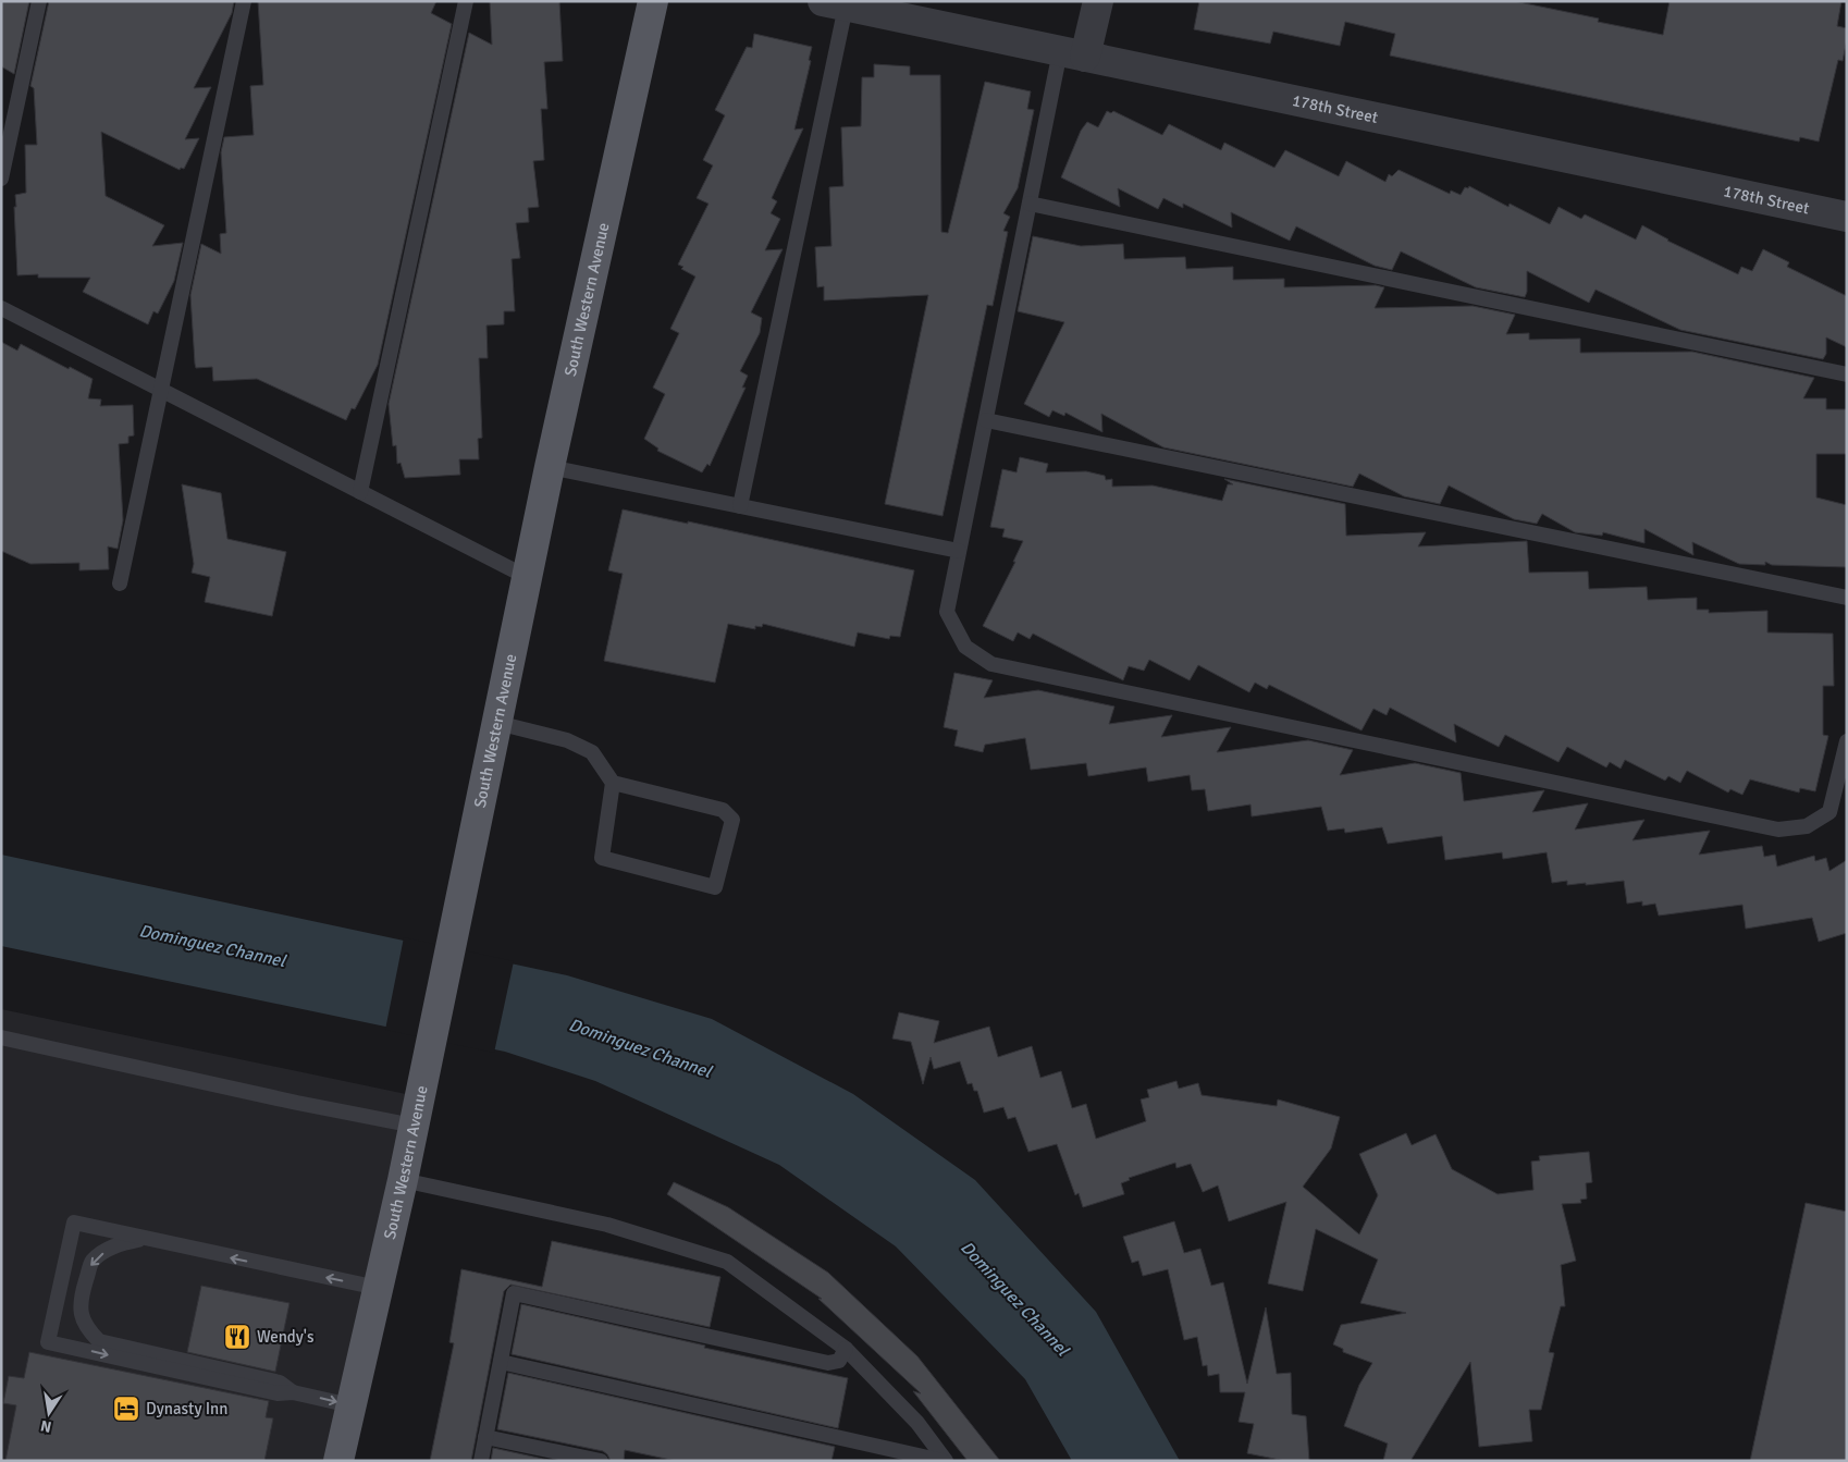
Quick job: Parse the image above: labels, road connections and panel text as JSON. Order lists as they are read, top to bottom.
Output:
{
  "streets": {
    "main road": ["South Western Avenue"],
    "street": ["178th Street"]
  },
  "water": ["Dominguez Channel"],
  "places": {
    "restaurant": ["Wendy's"],
    "hotel": ["Dynasty Inn"]
  },
  "north": "bottom"
}
